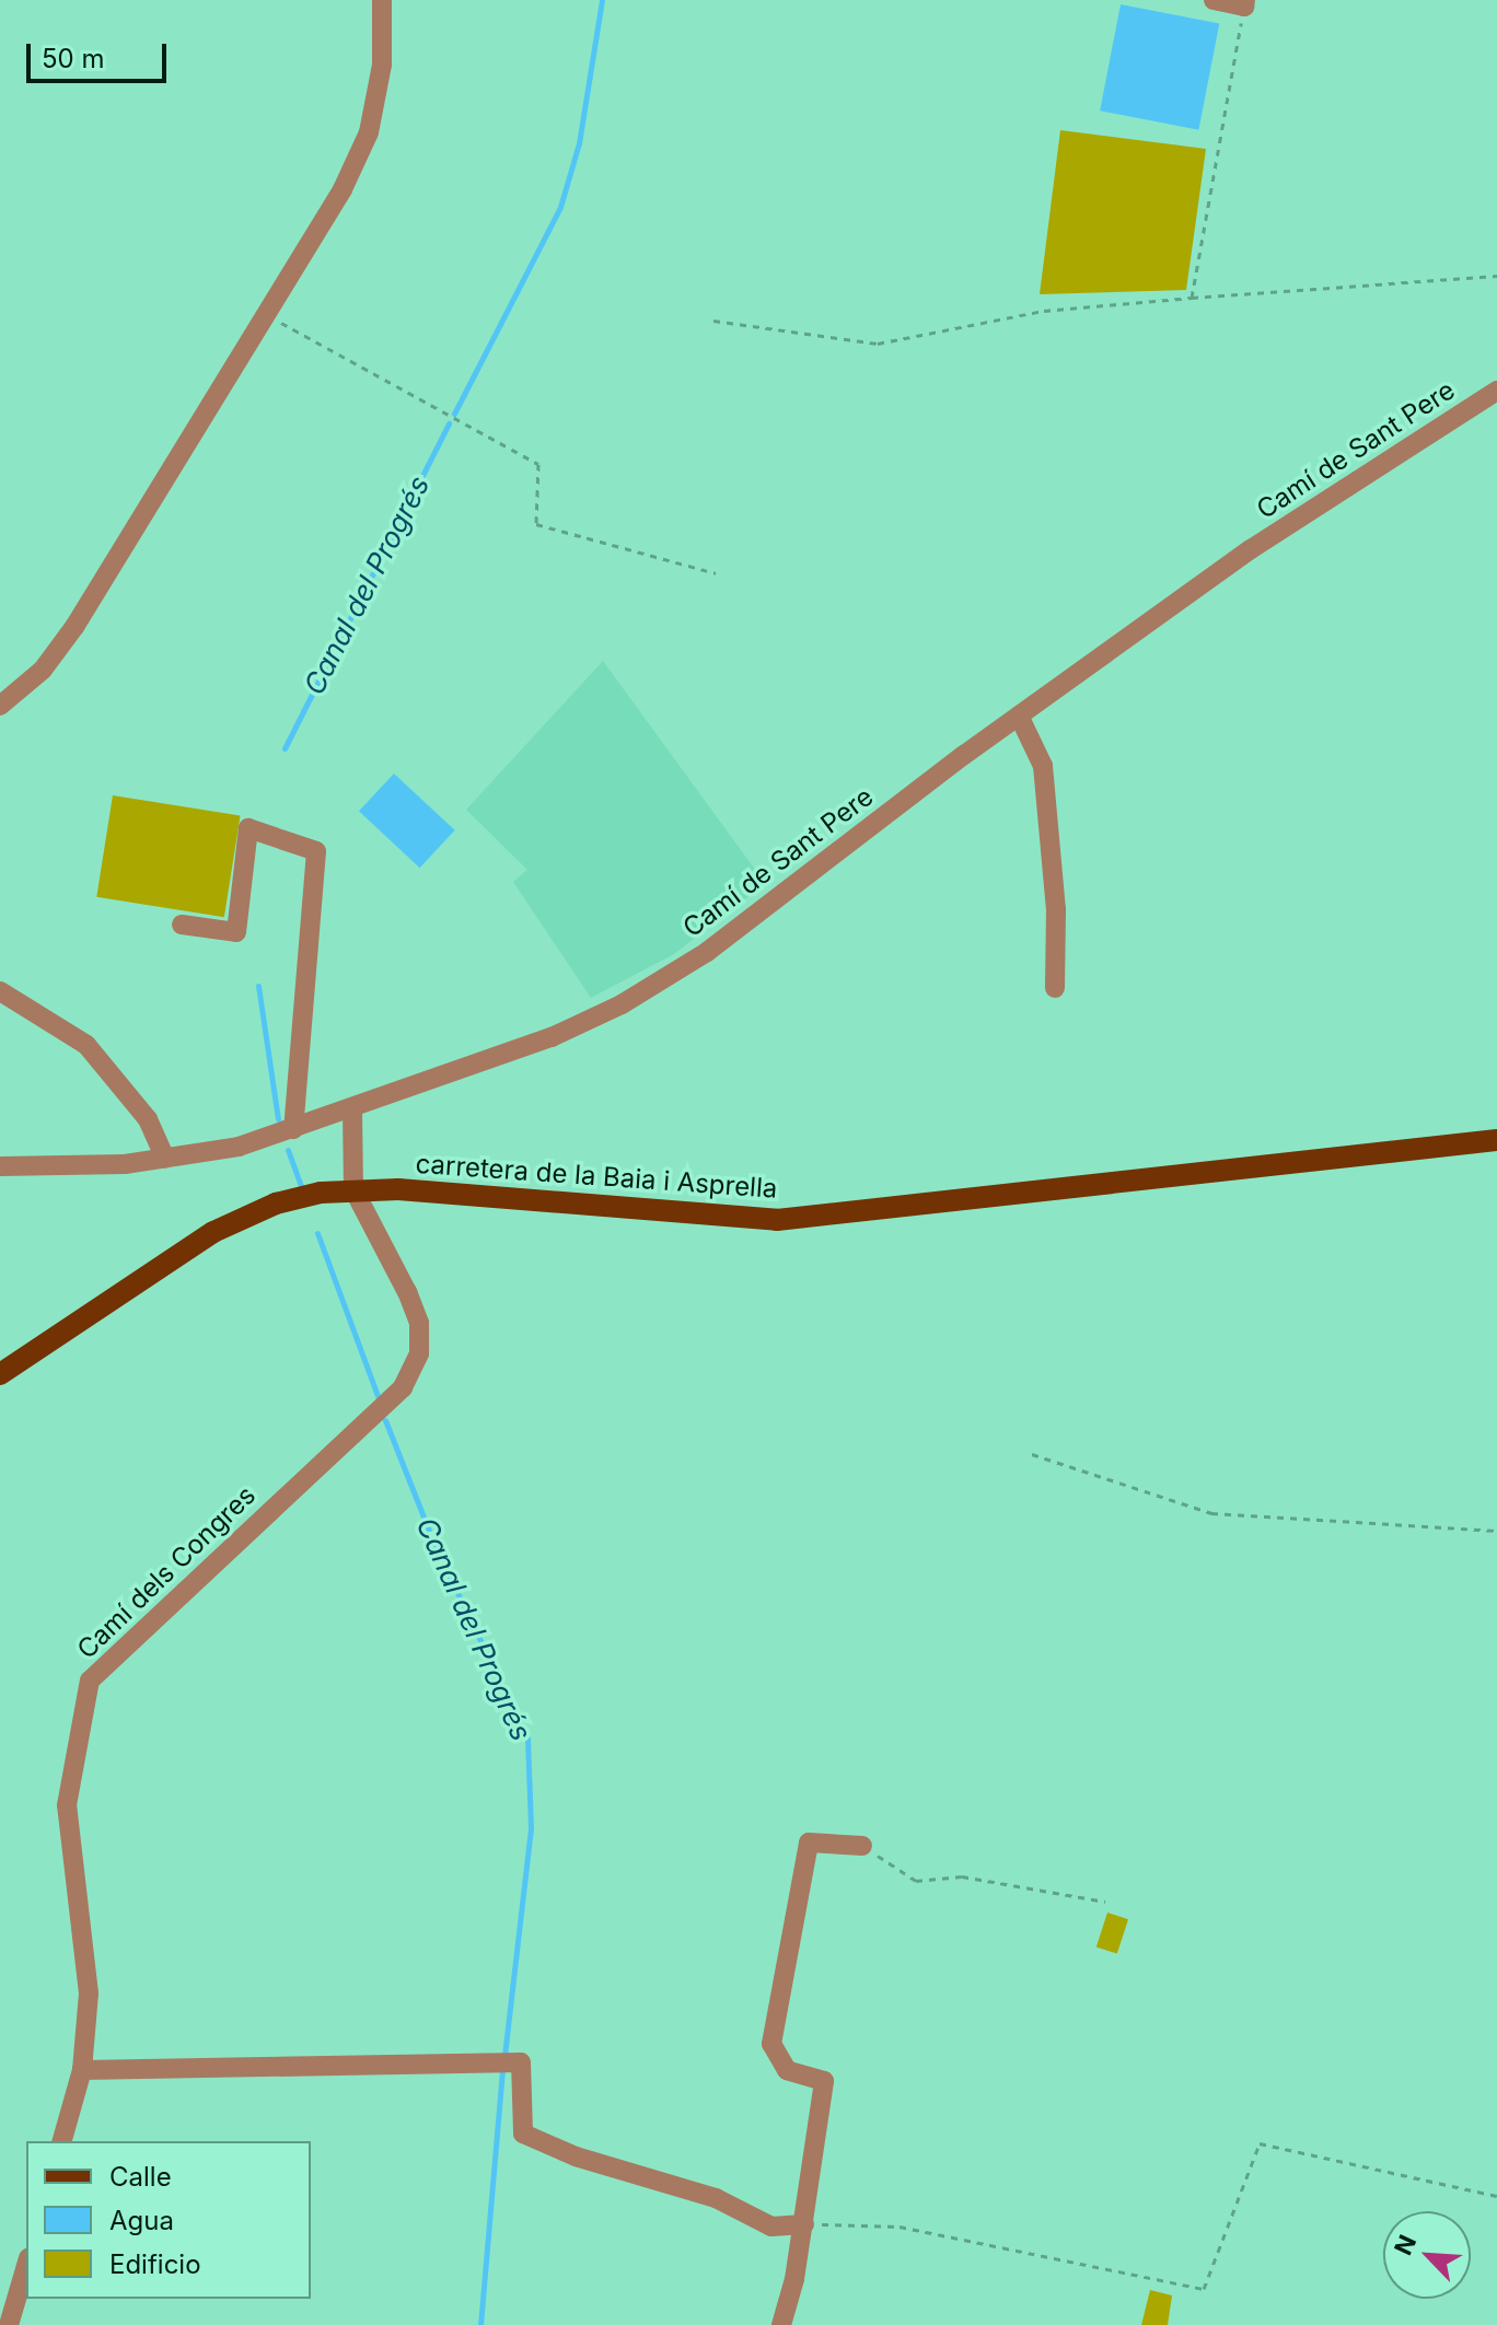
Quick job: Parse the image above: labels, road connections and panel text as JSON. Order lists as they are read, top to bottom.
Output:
{
  "streets": {
    "main road": ["carretera de la Baia i Asprella"],
    "street": ["Camí de Sant Pere", "Camí dels Congres"]
  },
  "crossings": [
    ["Camí de Sant Pere", "Camí dels Congres"],
    ["carretera de la Baia i Asprella", "Camí dels Congres"]
  ],
  "water": ["Canal del Progrés"],
  "legend": ["Calle", "Agua", "Edificio"],
  "scale_bar": "50 m",
  "north": "top left"
}
